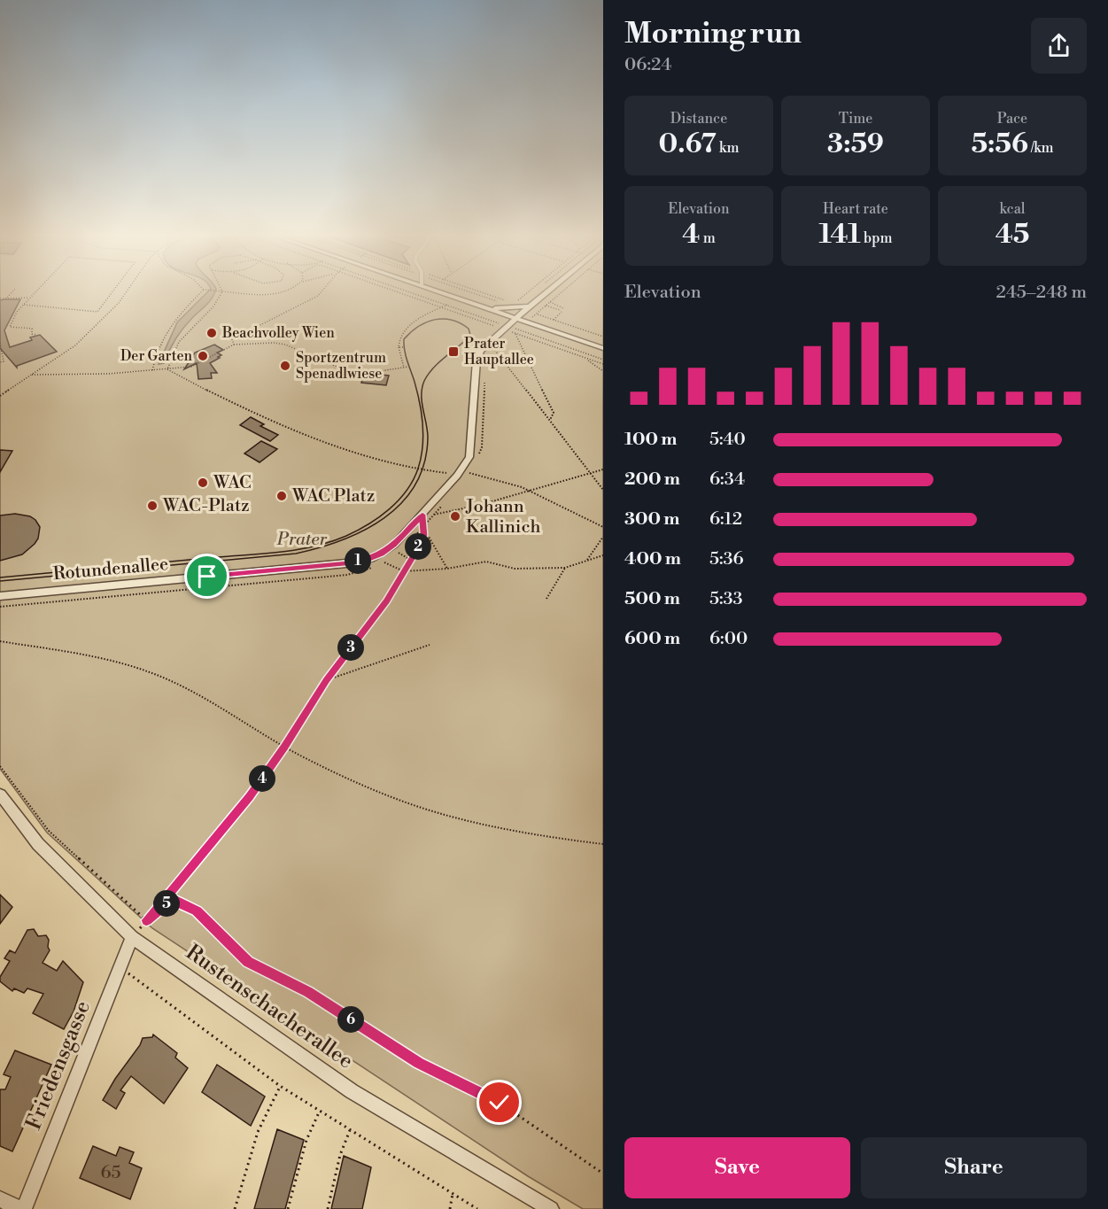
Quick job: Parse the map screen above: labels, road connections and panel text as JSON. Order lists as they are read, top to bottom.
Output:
{
  "streets": {
    "street": ["Rotundenallee", "Rustenschacherallee", "Friedensgasse"]
  },
  "crossings": [
    ["Rustenschacherallee", "Friedensgasse"]
  ],
  "parks": ["Prater"],
  "places": {
    "other": [
      "Beachvolley Wien",
      "Der Garten",
      "Sportzentrum Spenadlwiese",
      "WAC",
      "WAC Platz",
      "WAC-Platz",
      "Johann Kallinich"
    ],
    "transit": ["Prater Hauptallee"]
  },
  "house_numbers": ["65"],
  "page": {
    "heading": ["Morning run", "06:24"],
    "stats": [
      ["Distance", "0.67 km"],
      ["Time", "3:59"],
      ["Pace", "5:56 /km"],
      ["Elevation", "4 m"],
      ["Heart rate", "141 bpm"],
      ["kcal", "45"]
    ],
    "chart": ["Elevation", "245–248 m"],
    "list": [
      {
        "name": "100 m",
        "note": "5:40"
      },
      {
        "name": "200 m",
        "note": "6:34"
      },
      {
        "name": "300 m",
        "note": "6:12"
      },
      {
        "name": "400 m",
        "note": "5:36"
      },
      {
        "name": "500 m",
        "note": "5:33"
      },
      {
        "name": "600 m",
        "note": "6:00"
      }
    ],
    "pins": [
      "2",
      "1",
      "3",
      "4",
      "5",
      "6"
    ],
    "buttons": ["Save", "Share"]
  }
}
